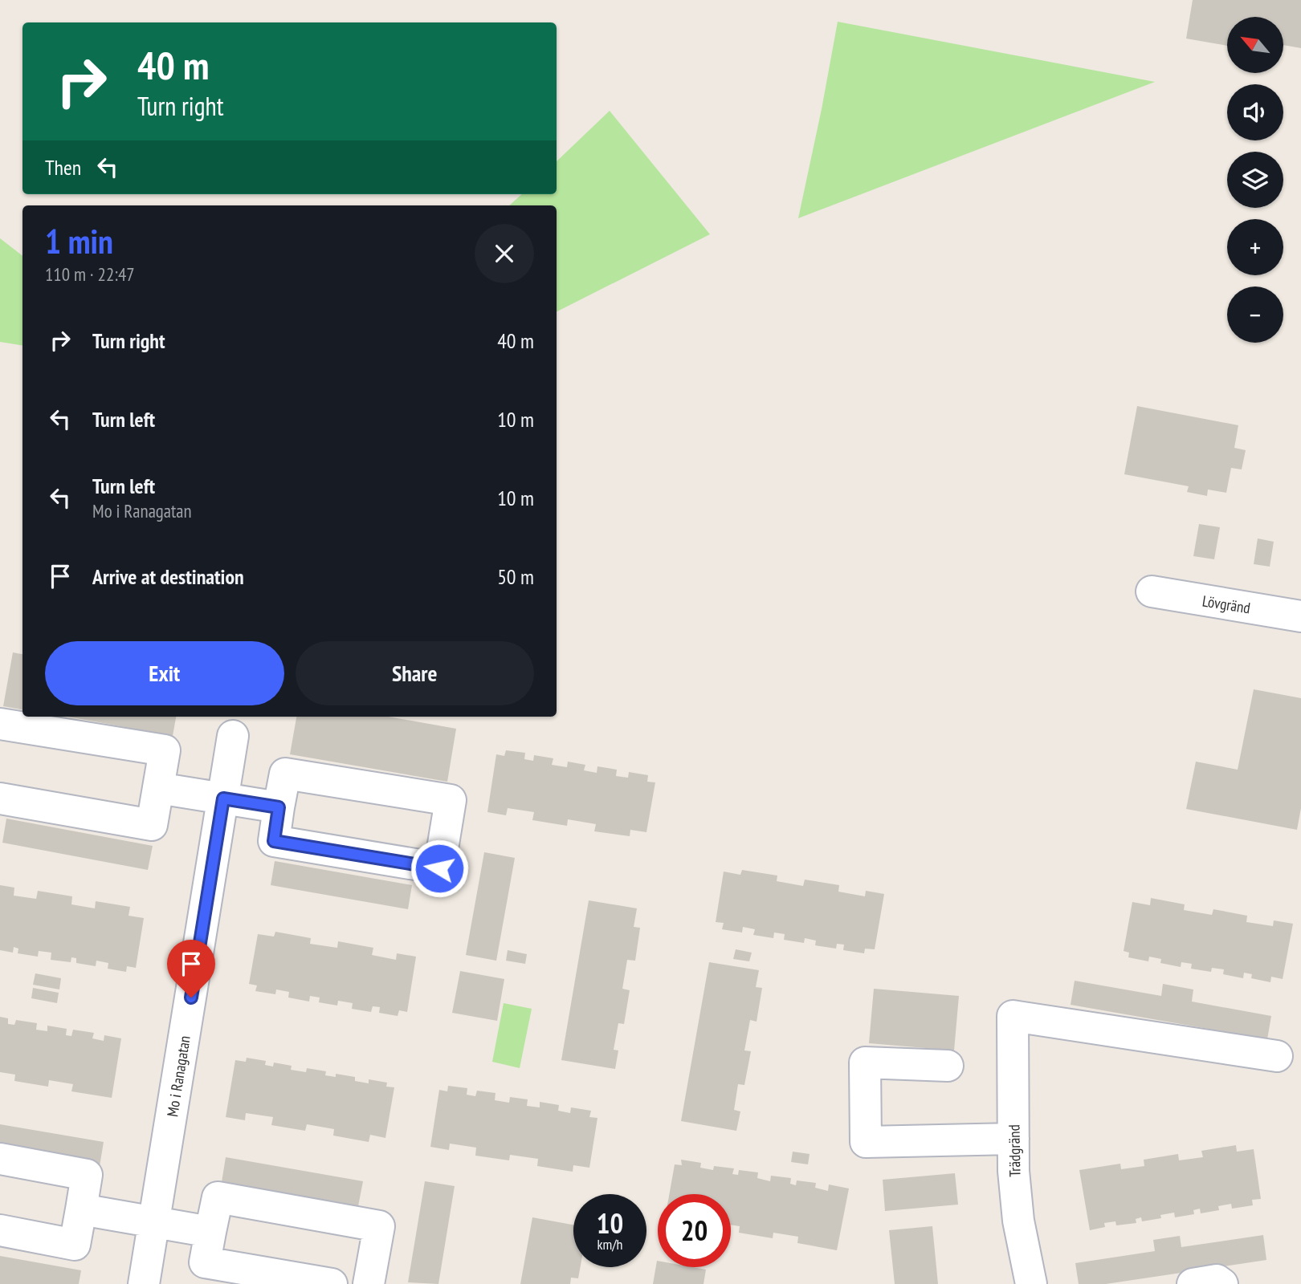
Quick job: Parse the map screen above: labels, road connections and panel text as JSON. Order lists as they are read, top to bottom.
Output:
{
  "streets": {
    "street": ["Lövgränd", "Mo i Ranagatan", "Trädgränd"]
  },
  "north": "top left",
  "page": {
    "map_buttons": ["+", "−"],
    "turn": ["40 m", "Turn right"],
    "then": "Then",
    "heading": ["1 min", "110 m · 22:47"],
    "list": [
      {
        "name": "Turn right",
        "value": "40 m"
      },
      {
        "name": "Turn left",
        "value": "10 m"
      },
      {
        "name": "Turn left",
        "note": "Mo i Ranagatan",
        "value": "10 m"
      },
      {
        "name": "Arrive at destination",
        "value": "50 m"
      }
    ],
    "buttons": ["Exit", "Share"],
    "speed": "10 km/h",
    "limit": "20"
  }
}
